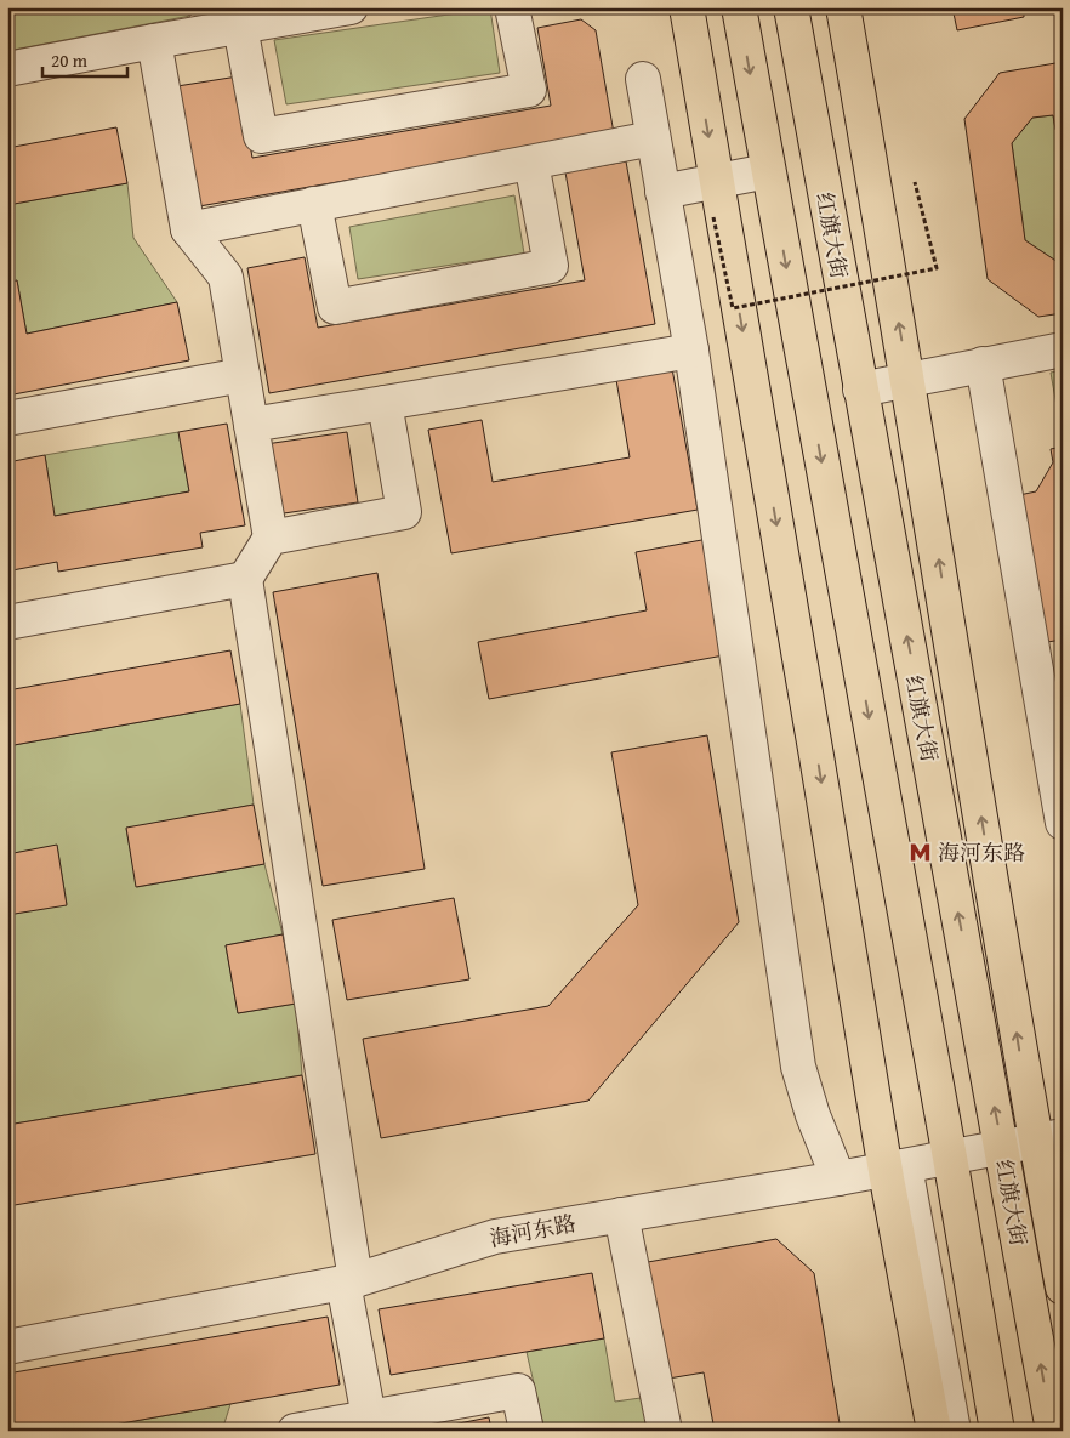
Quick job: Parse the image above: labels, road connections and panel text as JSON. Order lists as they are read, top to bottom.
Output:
{
  "streets": {
    "main road": ["红旗大街"],
    "street": ["海河东路"]
  },
  "crossings": [
    ["红旗大街", "海河东路"]
  ],
  "places": {
    "metro station": ["海河东路"]
  },
  "scale_bar": "20 m"
}
